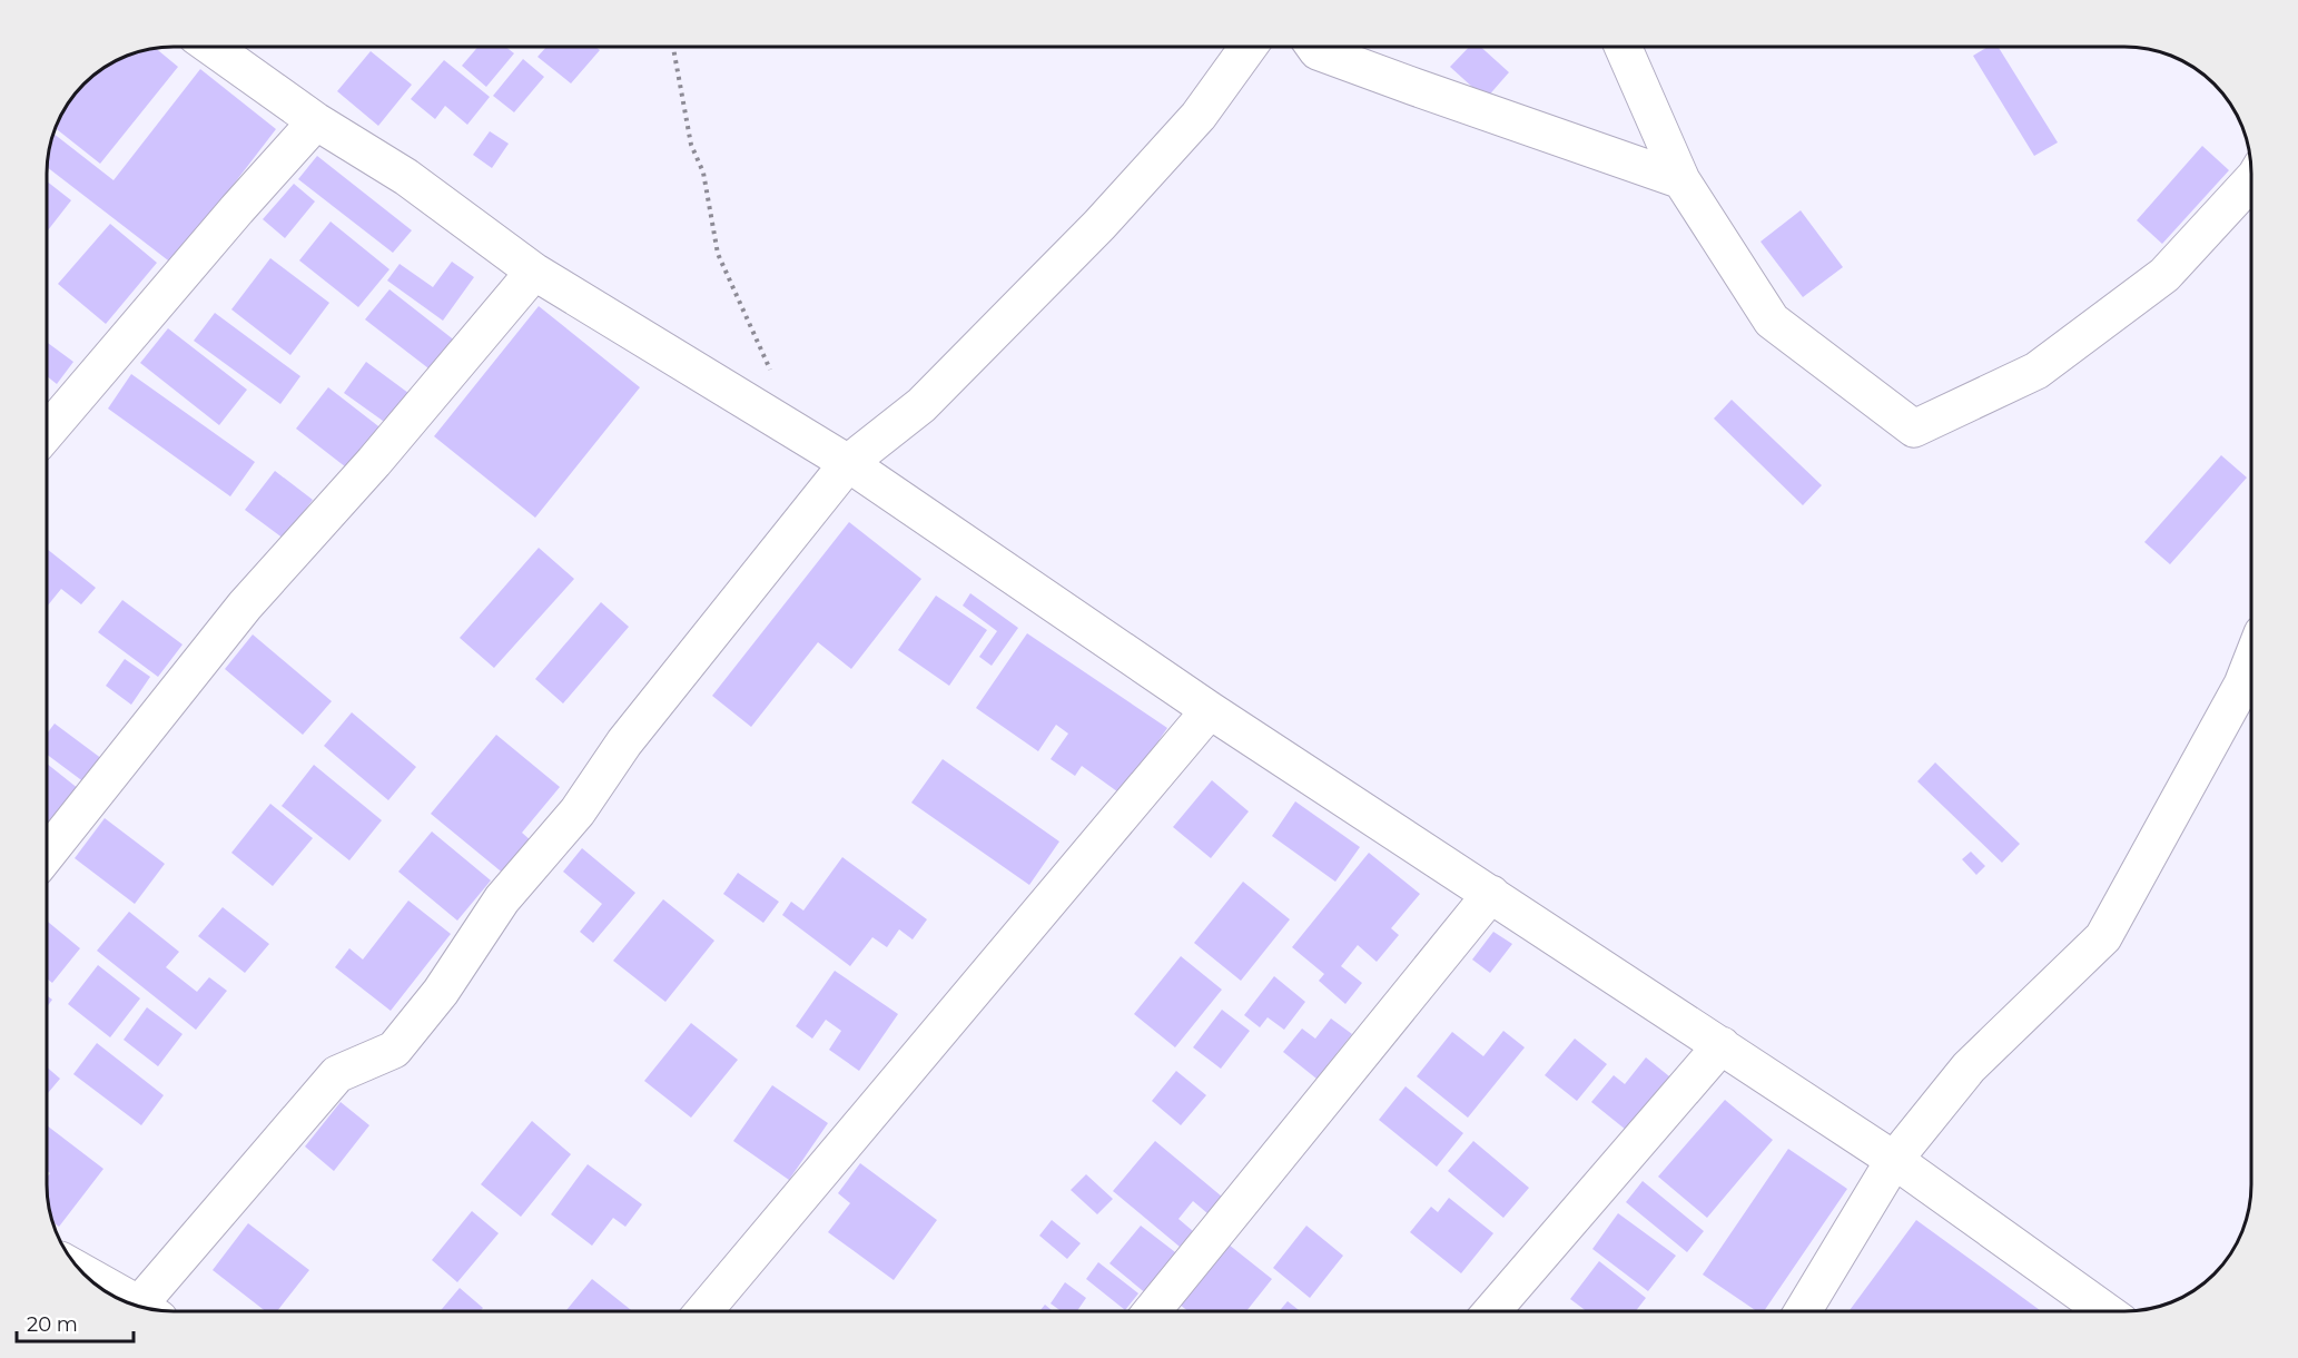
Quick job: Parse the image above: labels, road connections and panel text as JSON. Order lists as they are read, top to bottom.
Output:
{
  "scale_bar": "20 m"
}
